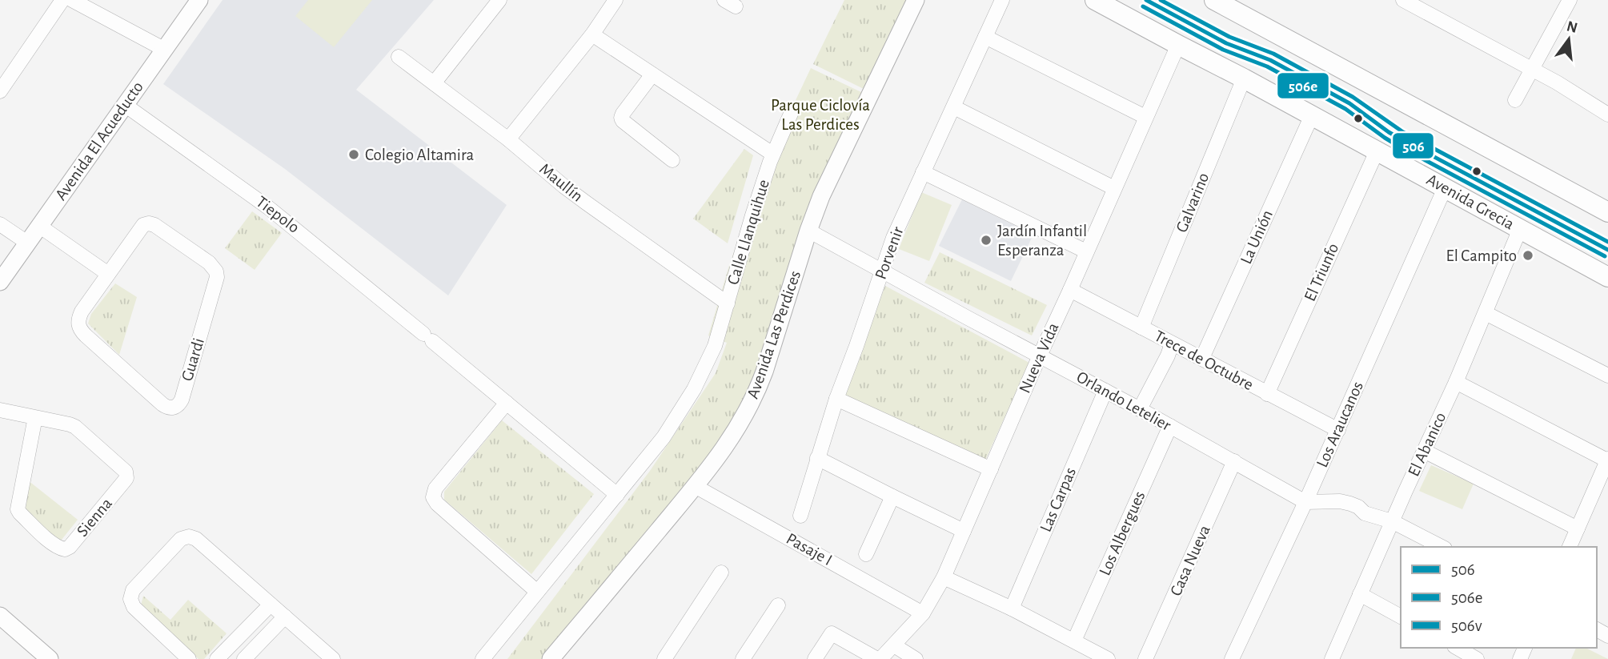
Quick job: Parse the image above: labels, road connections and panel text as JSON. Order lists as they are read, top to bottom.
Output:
{
  "streets": {
    "main road": ["Avenida Grecia"],
    "street": [
      "Avenida El Acueducto",
      "Maullín",
      "Galvarino",
      "Tiepolo",
      "Calle Llanquihue",
      "La Unión",
      "Porvenir",
      "El Triunfo",
      "Avenida Las Perdices",
      "Nueva Vida",
      "Guardi",
      "Trece de Octubre",
      "Orlando Letelier",
      "Los Araucanos",
      "El Abanico",
      "Las Carpas",
      "Sienna",
      "Los Albergues",
      "Pasaje I",
      "Casa Nueva"
    ]
  },
  "crossings": [
    ["Avenida El Acueducto", "Tiepolo"],
    ["Maullín", "Calle Llanquihue"],
    ["Avenida Grecia", "Galvarino"],
    ["Avenida Grecia", "La Unión"],
    ["Avenida Grecia", "El Triunfo"],
    ["Avenida Grecia", "Nueva Vida"],
    ["Avenida Grecia", "Los Araucanos"],
    ["Avenida Grecia", "El Abanico"],
    ["Galvarino", "Trece de Octubre"],
    ["Tiepolo", "Calle Llanquihue"],
    ["La Unión", "Trece de Octubre"],
    ["Porvenir", "Orlando Letelier"],
    ["El Triunfo", "Trece de Octubre"],
    ["Avenida Las Perdices", "Orlando Letelier"],
    ["Avenida Las Perdices", "Pasaje I"],
    ["Nueva Vida", "Trece de Octubre"],
    ["Nueva Vida", "Orlando Letelier"],
    ["Nueva Vida", "Pasaje I"],
    ["Trece de Octubre", "Los Araucanos"],
    ["Orlando Letelier", "Los Araucanos"],
    ["Orlando Letelier", "El Abanico"],
    ["Orlando Letelier", "Las Carpas"],
    ["Orlando Letelier", "Los Albergues"],
    ["Orlando Letelier", "Casa Nueva"]
  ],
  "parks": ["Parque Ciclovía Las Perdices"],
  "places": ["Colegio Altamira", "Jardín Infantil Esperanza", "El Campito"],
  "lines": ["transit line 506", "transit line 506v", "transit line 506e"],
  "legend": ["506", "506e", "506v"],
  "north": "top"
}
